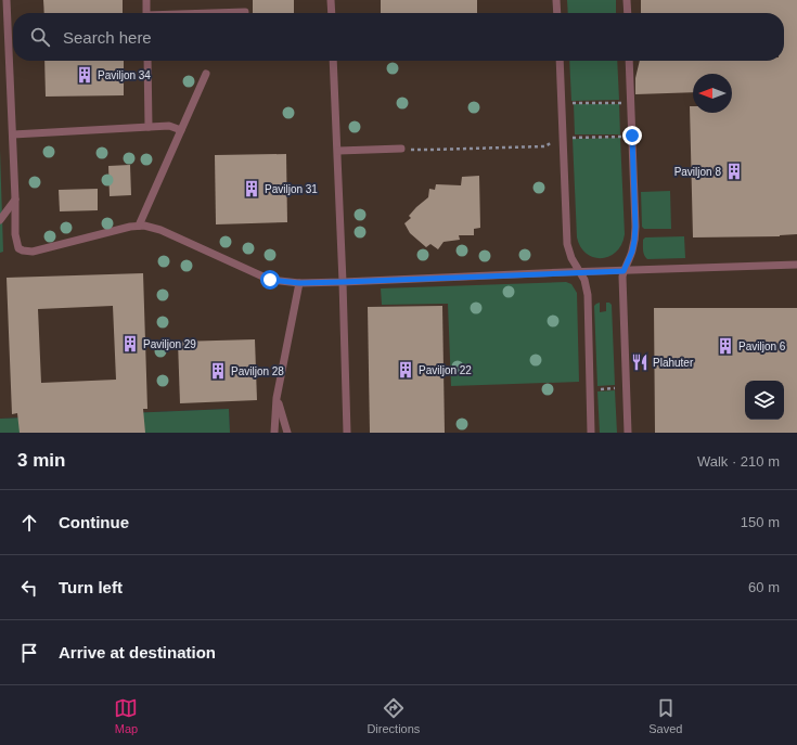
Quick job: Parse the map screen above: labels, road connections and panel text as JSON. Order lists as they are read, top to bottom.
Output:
{
  "places": {
    "building": [
      "Paviljon 34",
      "Paviljon 8",
      "Paviljon 31",
      "Paviljon 29",
      "Paviljon 6",
      "Paviljon 22",
      "Paviljon 28"
    ],
    "restaurant": ["Plahuter"]
  },
  "north": "left",
  "page": {
    "search": "Search here",
    "heading": ["3 min", "Walk · 210 m"],
    "list": [
      ["Continue", "150 m"],
      ["Turn left", "60 m"],
      "Arrive at destination"
    ],
    "nav": ["Map", "Directions", "Saved"]
  }
}
